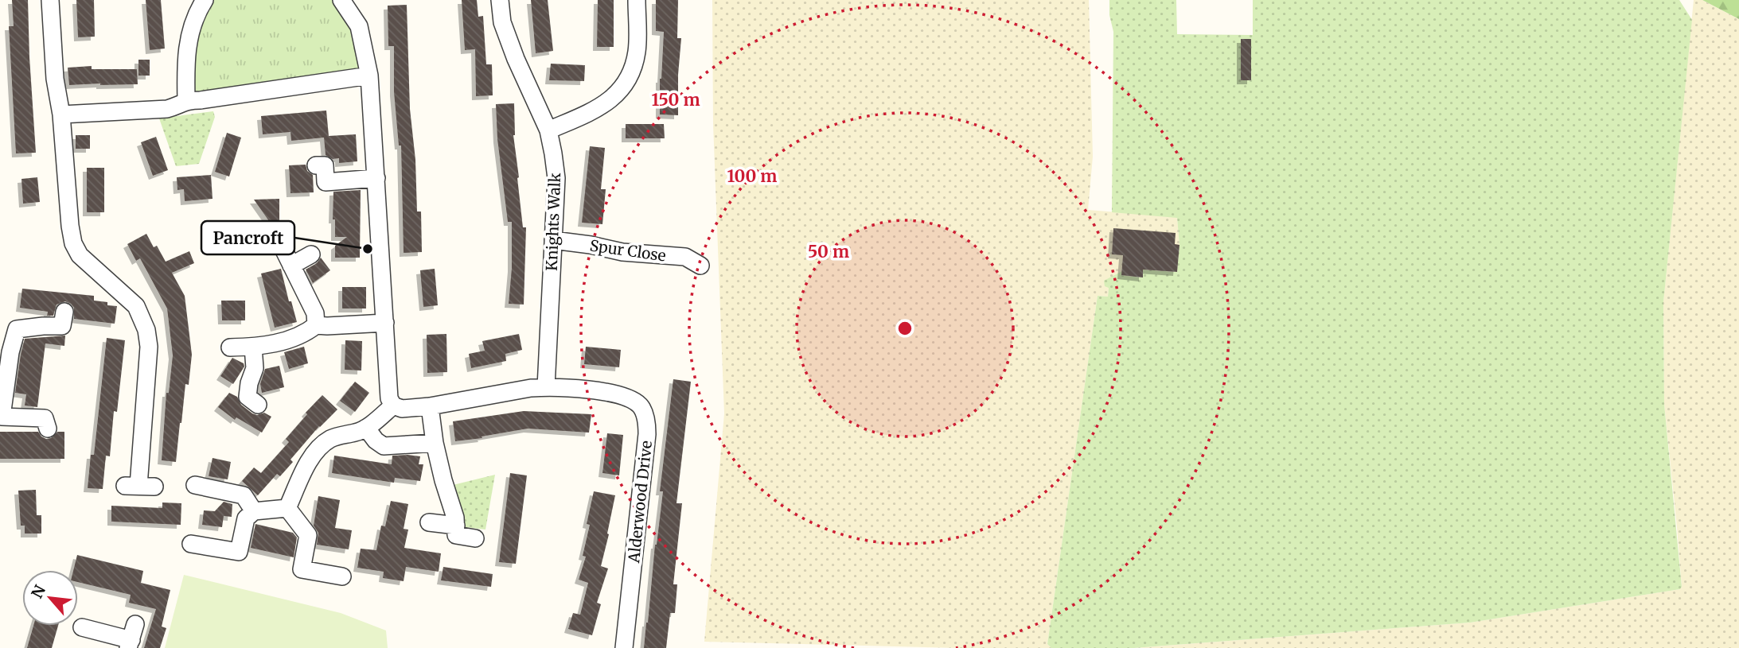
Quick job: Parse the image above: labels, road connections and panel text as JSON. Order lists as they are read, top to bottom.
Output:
{
  "streets": {
    "street": ["Knights Walk", "Spur Close", "Alderwood Drive"]
  },
  "crossings": [
    ["Knights Walk", "Spur Close"],
    ["Knights Walk", "Alderwood Drive"]
  ],
  "places": ["Pancroft"],
  "north": "top left",
  "rings": ["150 m", "100 m", "50 m"]
}
